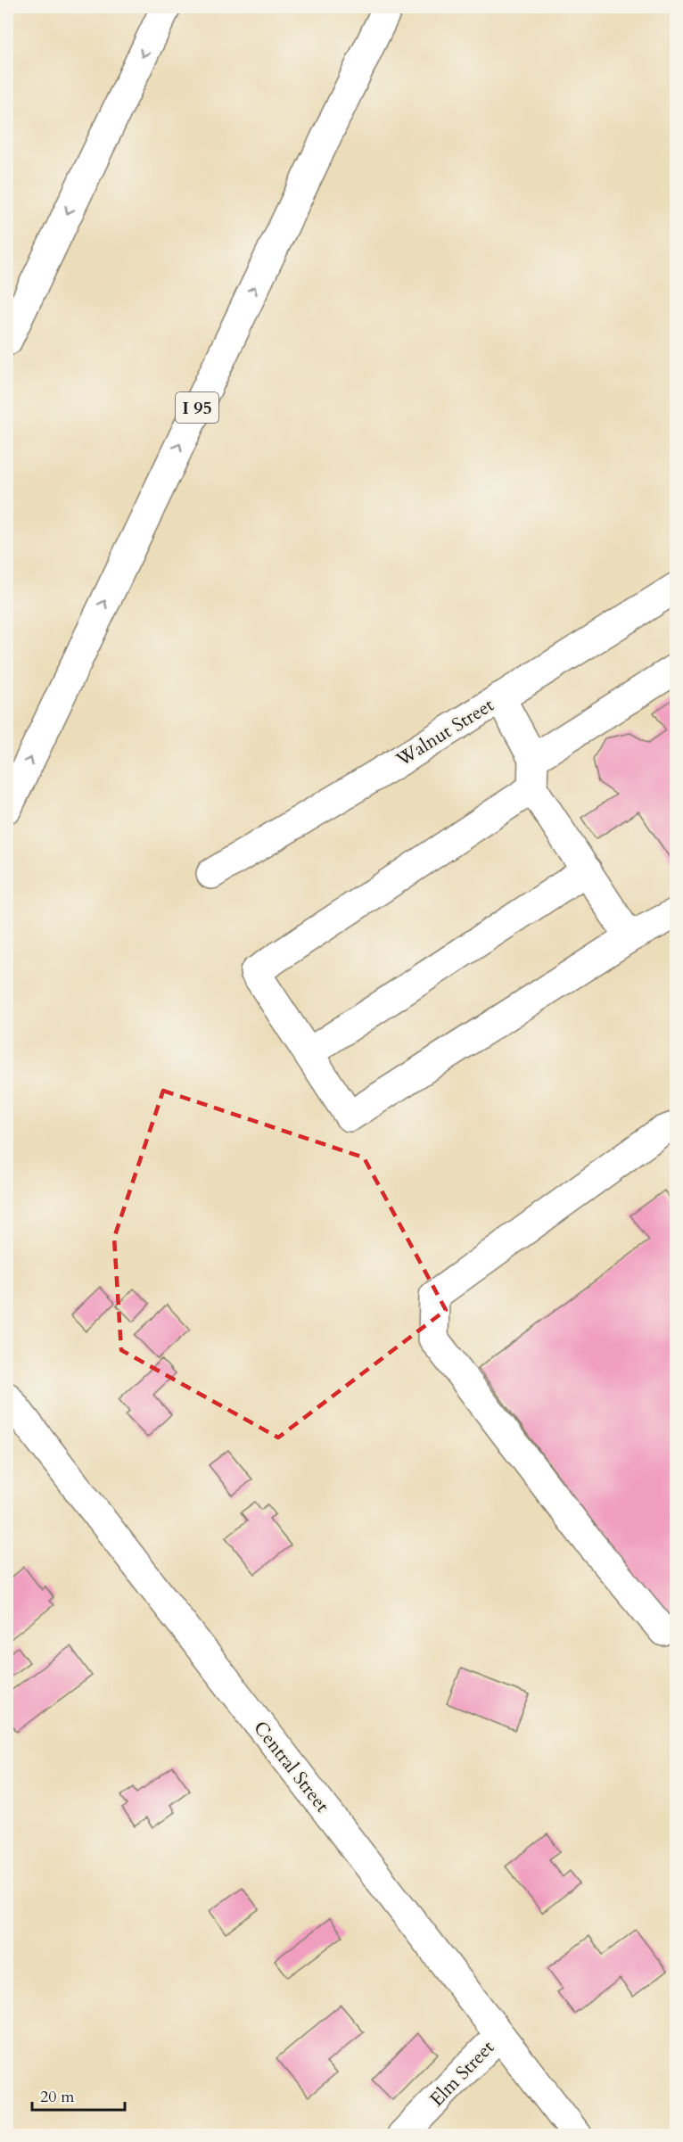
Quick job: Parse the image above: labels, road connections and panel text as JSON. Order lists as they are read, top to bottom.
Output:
{
  "streets": {
    "main road": [
      "I 95",
      "Walnut Street",
      "Central Street",
      "Elm Street"
    ]
  },
  "crossings": [
    ["Central Street", "Elm Street"]
  ],
  "scale_bar": "20 m"
}
